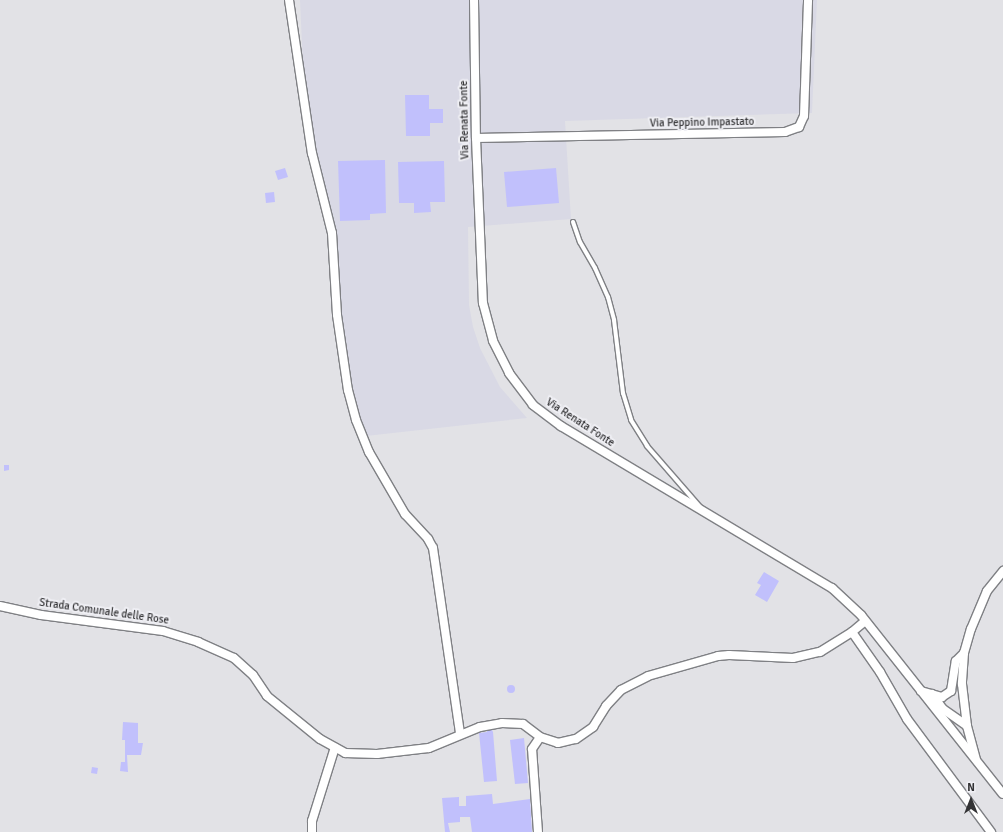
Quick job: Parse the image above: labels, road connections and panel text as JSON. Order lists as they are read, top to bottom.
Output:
{
  "streets": {
    "street": ["Via Renata Fonte", "Via Peppino Impastato", "Strada Comunale delle Rose"]
  },
  "crossings": [
    ["Via Renata Fonte", "Via Peppino Impastato"]
  ],
  "north": "top"
}
